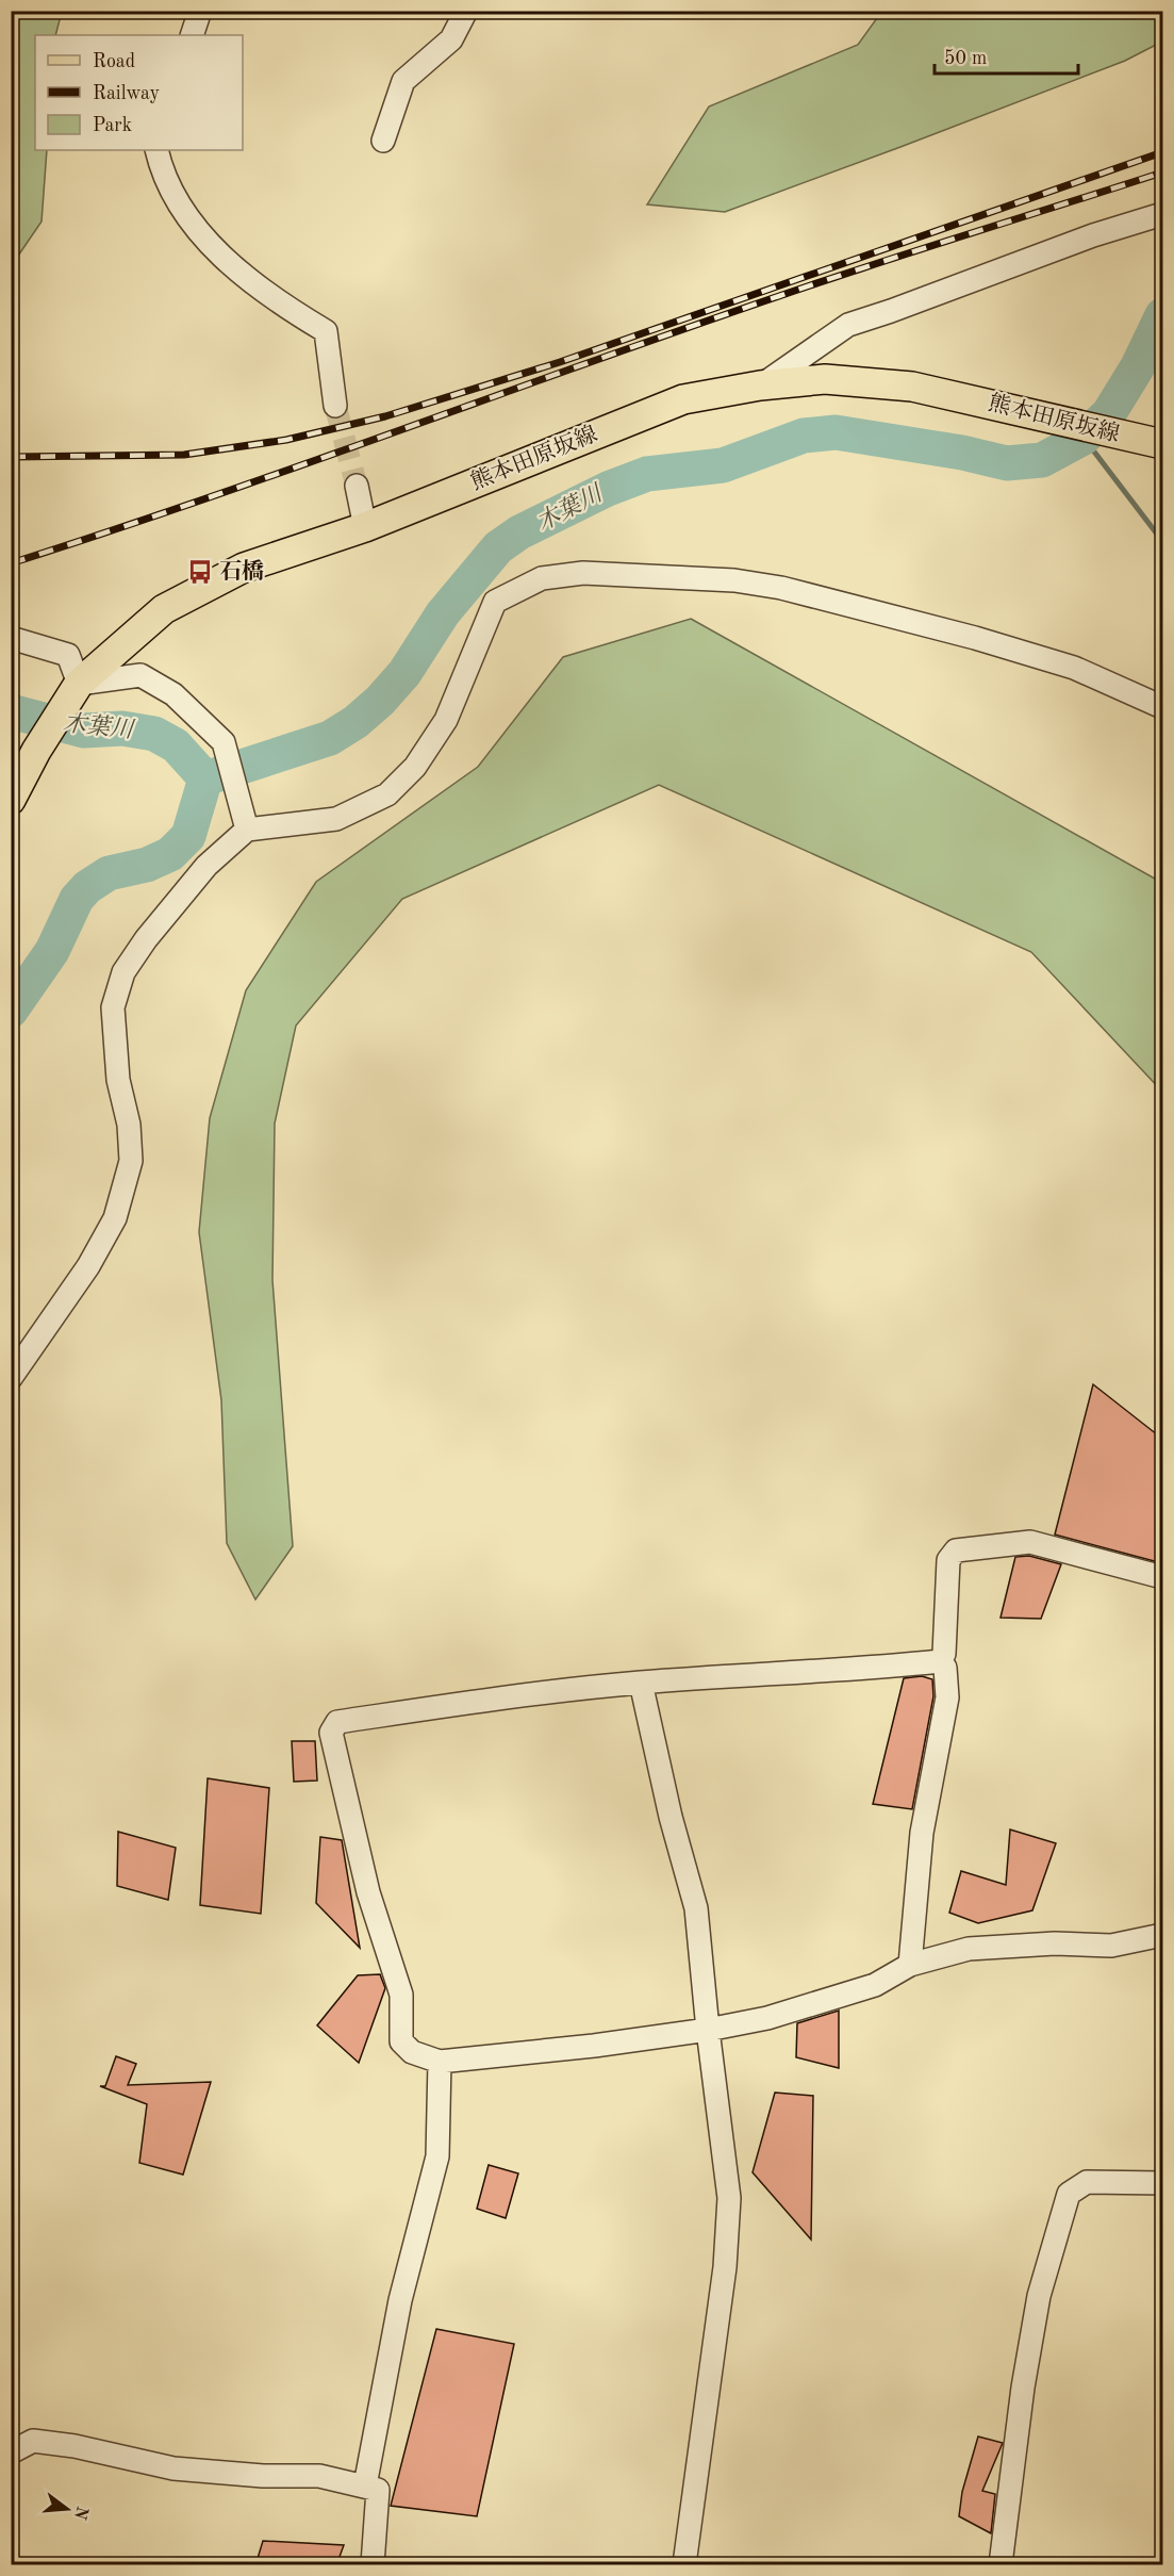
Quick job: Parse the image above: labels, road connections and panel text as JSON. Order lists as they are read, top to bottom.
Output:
{
  "streets": {
    "main road": ["熊本田原坂線"]
  },
  "water": ["木葉川"],
  "places": {
    "bus stop": ["石橋"]
  },
  "legend": ["Road", "Railway", "Park"],
  "scale_bar": "50 m",
  "north": "right"
}
